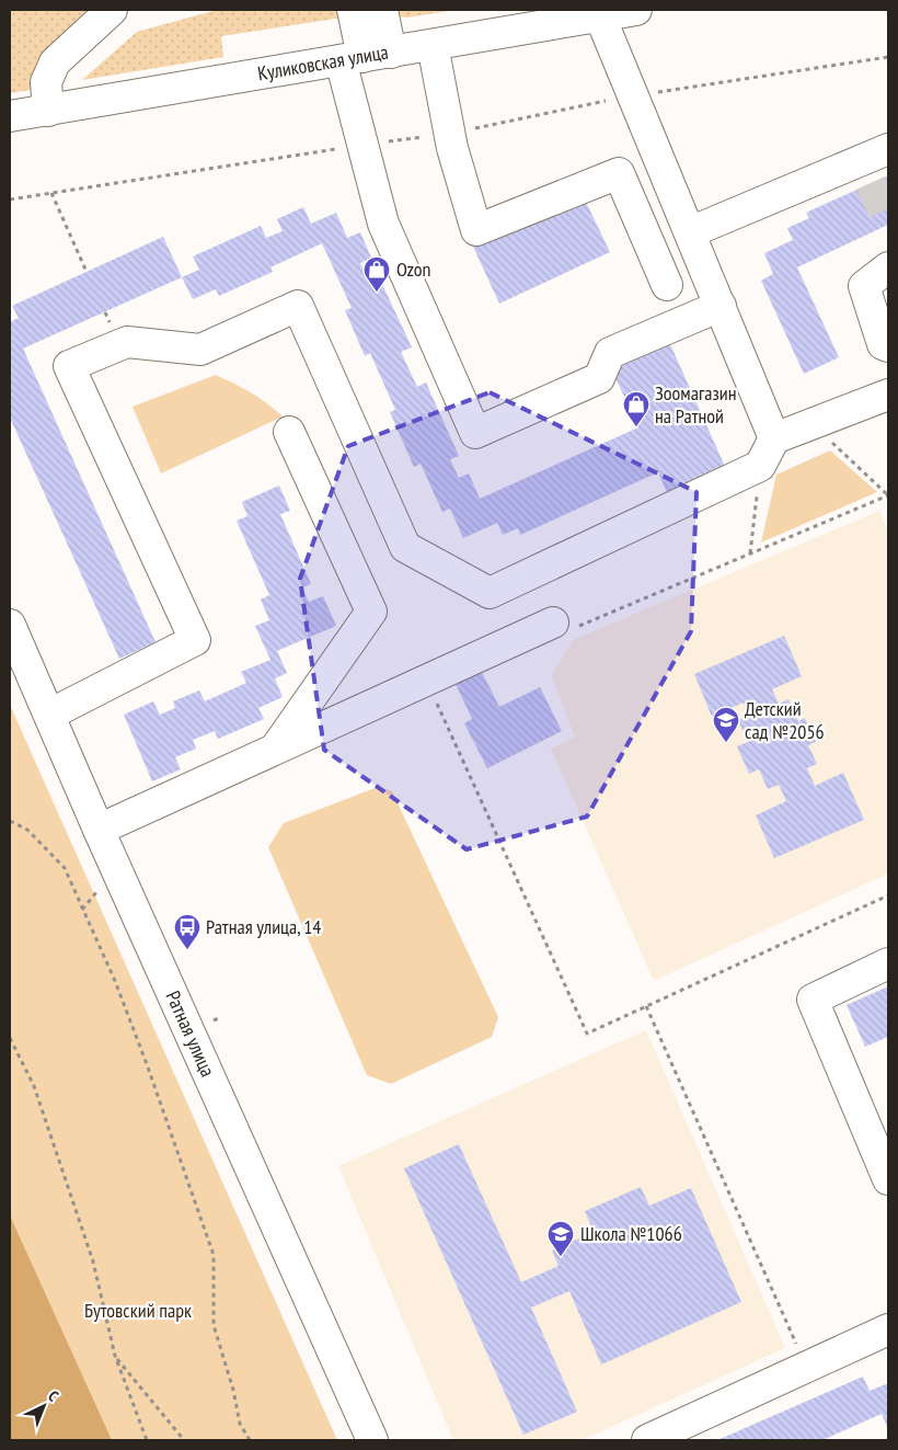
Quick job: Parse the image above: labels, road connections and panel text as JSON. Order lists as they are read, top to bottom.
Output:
{
  "streets": {
    "street": ["Куликовская улица", "Ратная улица"]
  },
  "parks": ["Бутовский парк"],
  "places": {
    "shop": ["Ozon", "Зоомагазин на Ратной"],
    "school or university": ["Детский сад №2056", "Школа №1066"],
    "bus stop": ["Ратная улица, 14"]
  },
  "north": "top right"
}
